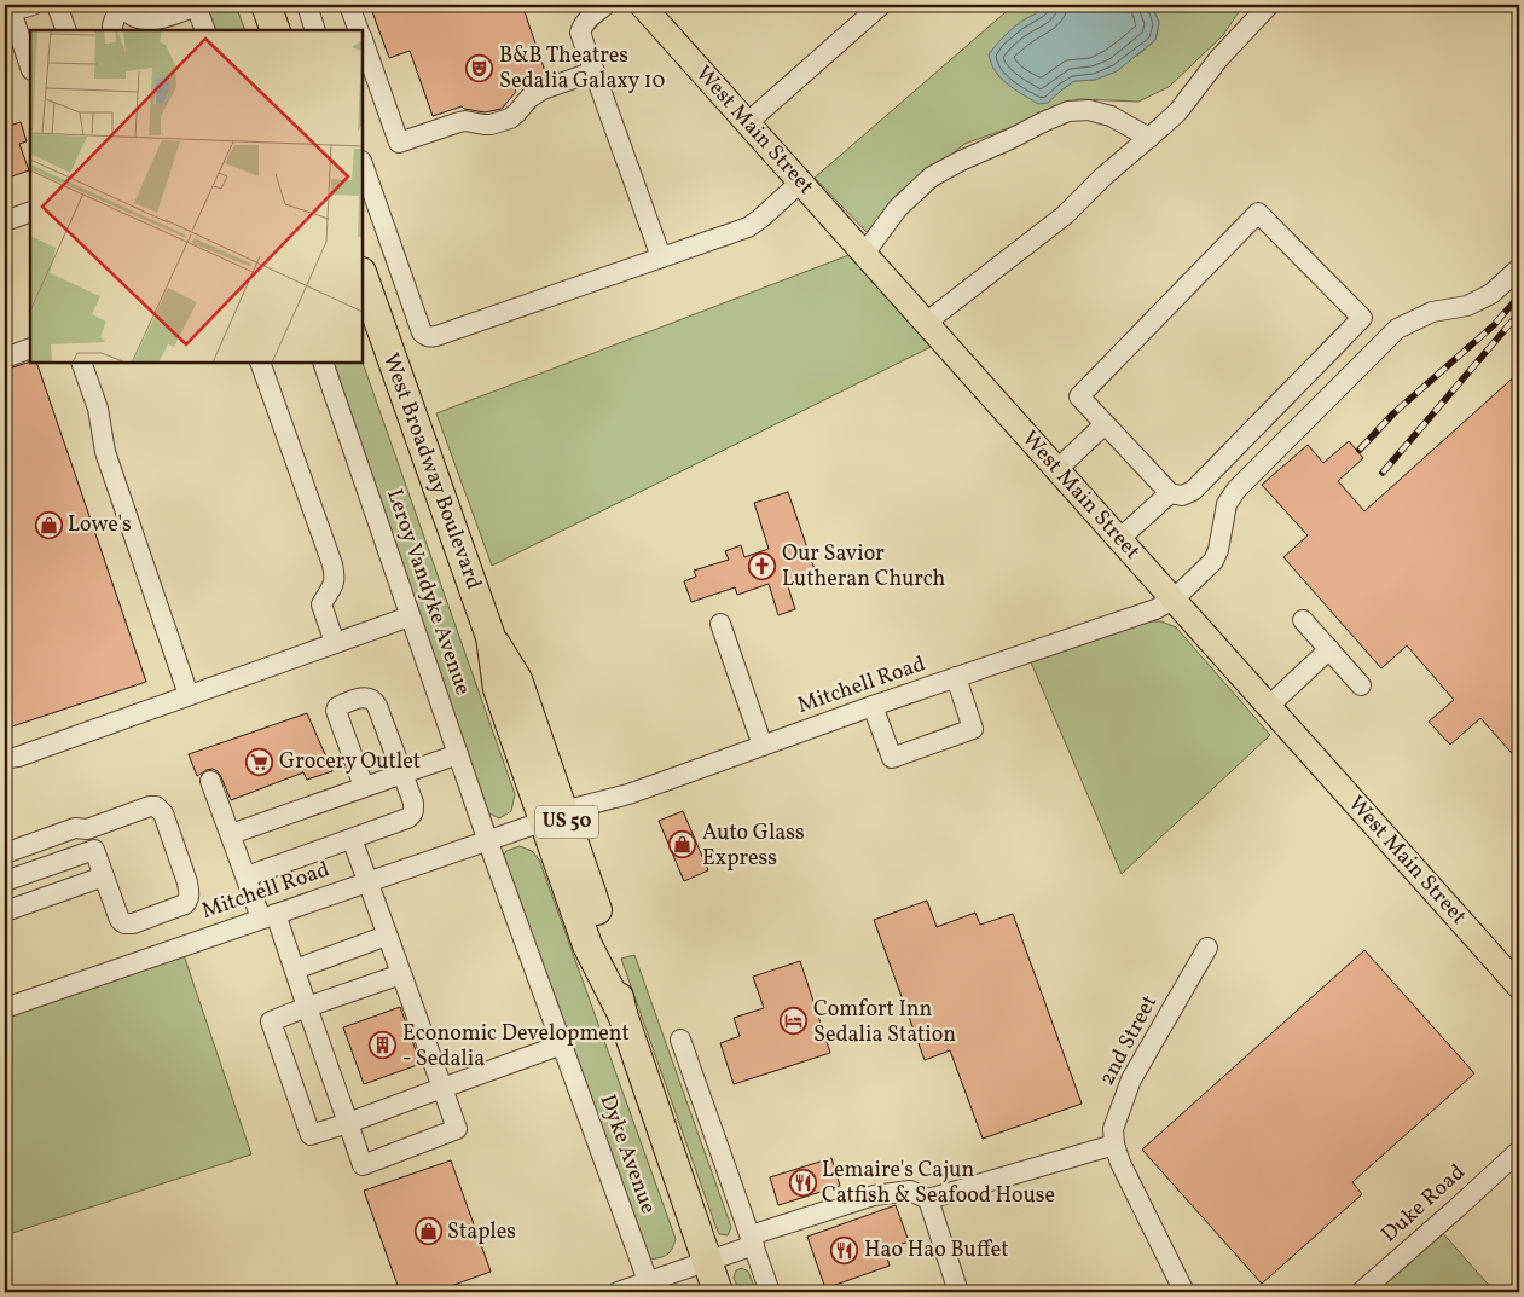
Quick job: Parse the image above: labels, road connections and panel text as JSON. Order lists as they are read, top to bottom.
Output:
{
  "streets": {
    "highway": ["West Broadway Boulevard", "US 50"],
    "main road": ["West Main Street"],
    "street": [
      "Leroy Vandyke Avenue",
      "Mitchell Road",
      "2nd Street",
      "Dyke Avenue",
      "Duke Road"
    ]
  },
  "crossings": [
    ["West Main Street", "Mitchell Road"],
    ["West Broadway Boulevard", "Mitchell Road"],
    ["Leroy Vandyke Avenue", "Mitchell Road"],
    ["Leroy Vandyke Avenue", "Dyke Avenue"],
    ["Mitchell Road", "Dyke Avenue"]
  ],
  "places": {
    "theatre": ["B&B Theatres Sedalia Galaxy 10"],
    "shop": ["Lowe's", "Auto Glass Express", "Staples"],
    "church": ["Our Savior Lutheran Church"],
    "supermarket": ["Grocery Outlet"],
    "hotel": ["Comfort Inn Sedalia Station"],
    "building": ["Economic Development - Sedalia"],
    "restaurant": ["Lemaire's Cajun Catfish & Seafood House", "Hao Hao Buffet"]
  }
}
